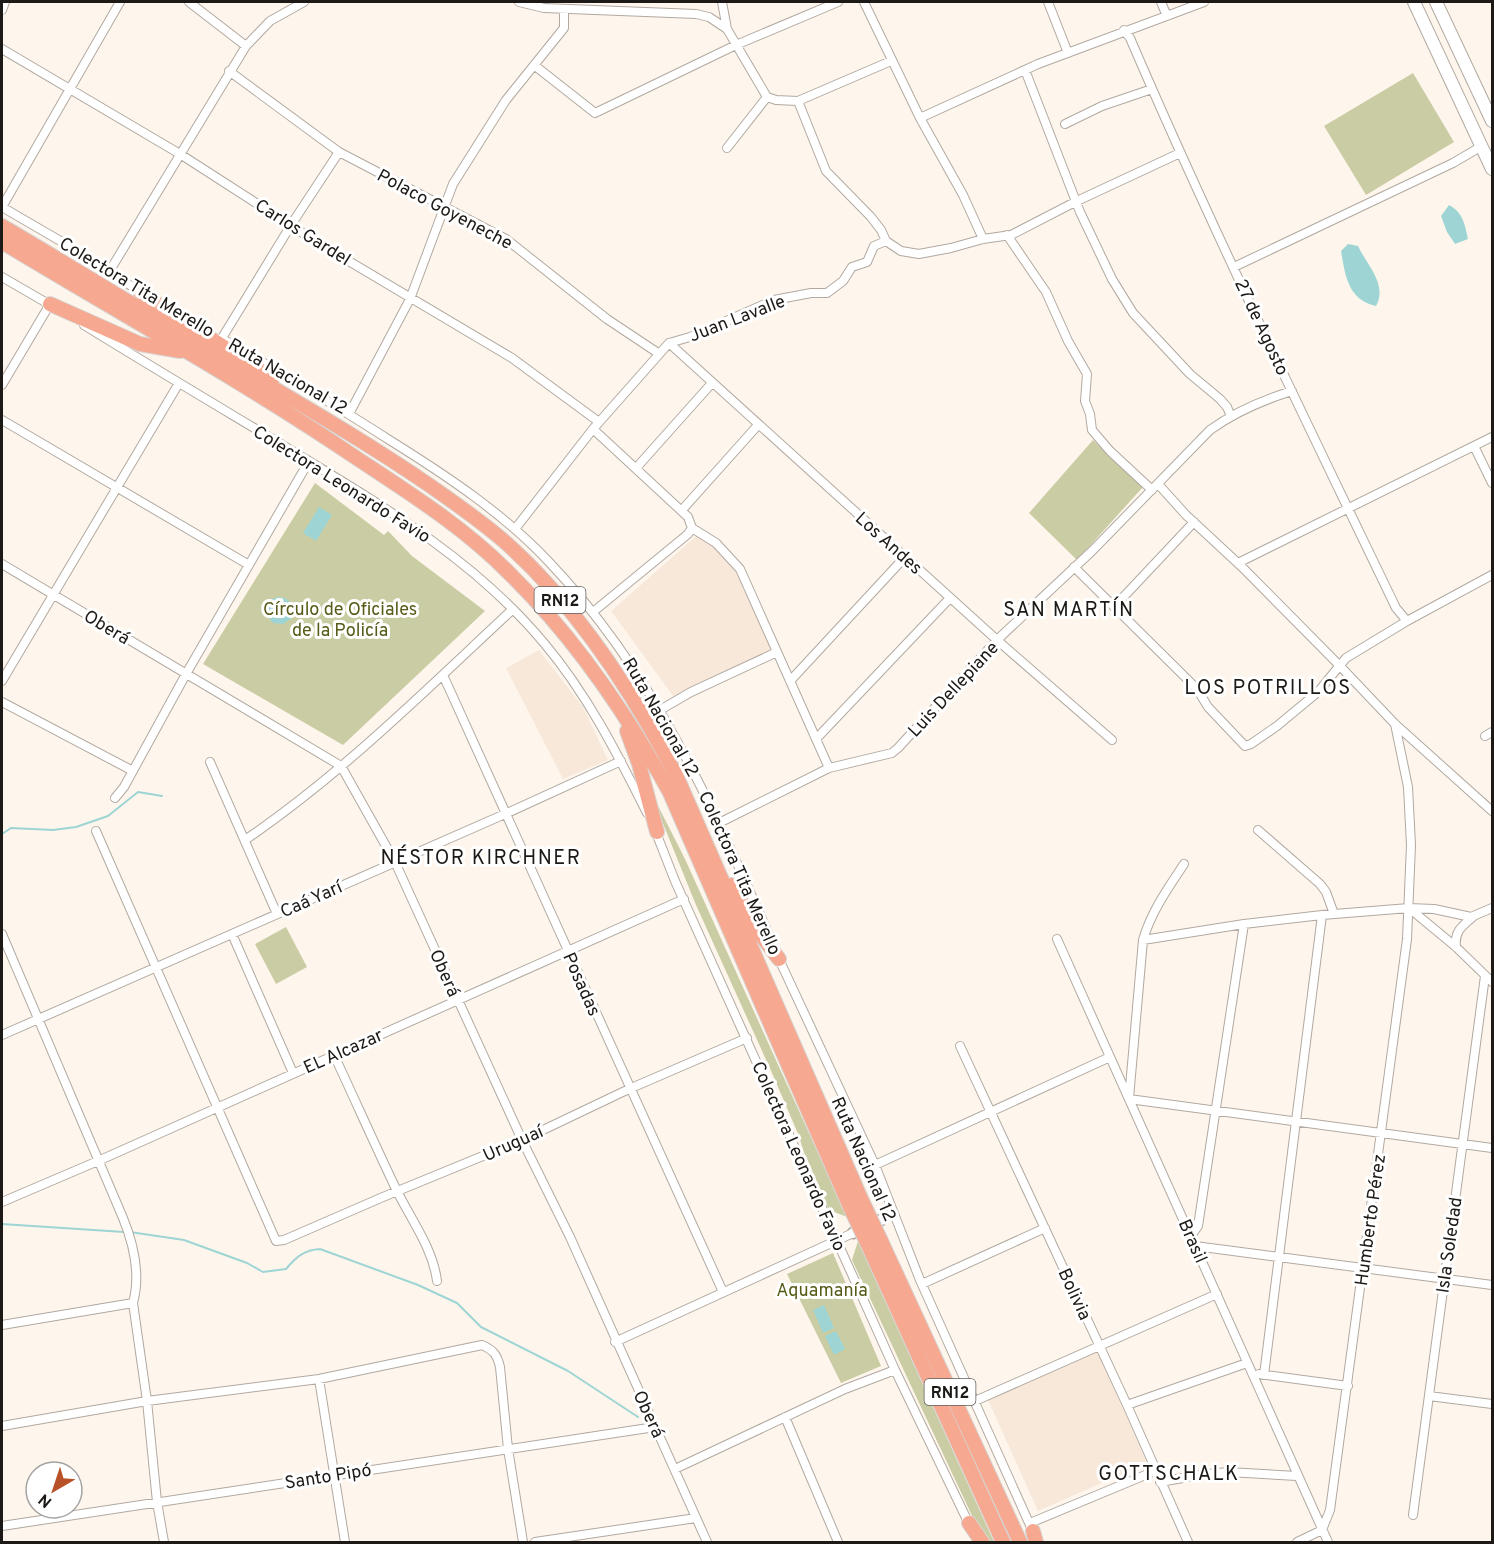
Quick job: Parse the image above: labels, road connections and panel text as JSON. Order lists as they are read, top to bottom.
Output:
{
  "streets": {
    "highway": ["Ruta Nacional 12", "RN12"],
    "street": [
      "Polaco Goyeneche",
      "Carlos Gardel",
      "Colectora Tita Merello",
      "Juan Lavalle",
      "27 de Agosto",
      "Colectora Leonardo Favio",
      "Los Andes",
      "Oberá",
      "Luis Dellepiane",
      "Caá Yarí",
      "Posadas",
      "EL Alcazar",
      "Uruguaí",
      "Humberto Pérez",
      "Brasil",
      "Isla Soledad",
      "Bolivia",
      "Santo Pipó"
    ]
  },
  "crossings": [
    ["Polaco Goyeneche", "Juan Lavalle"],
    ["Carlos Gardel", "Juan Lavalle"],
    ["Carlos Gardel", "Luis Dellepiane"],
    ["Colectora Tita Merello", "Juan Lavalle"],
    ["Colectora Tita Merello", "Luis Dellepiane"],
    ["Juan Lavalle", "Los Andes"],
    ["27 de Agosto", "Luis Dellepiane"],
    ["Colectora Leonardo Favio", "Caá Yarí"],
    ["Colectora Leonardo Favio", "EL Alcazar"],
    ["Colectora Leonardo Favio", "Uruguaí"],
    ["Los Andes", "Luis Dellepiane"],
    ["Oberá", "Caá Yarí"],
    ["Oberá", "EL Alcazar"],
    ["Oberá", "Uruguaí"],
    ["Oberá", "Santo Pipó"],
    ["Caá Yarí", "Posadas"],
    ["Posadas", "EL Alcazar"],
    ["Posadas", "Uruguaí"],
    ["EL Alcazar", "Uruguaí"],
    ["Humberto Pérez", "Brasil"]
  ],
  "districts": [
    "SAN MARTÍN",
    "LOS POTRILLOS",
    "NÉSTOR KIRCHNER",
    "GOTTSCHALK"
  ],
  "parks": ["Círculo de Oficiales de la Policía", "Aquamanía"],
  "north": "bottom left"
}
